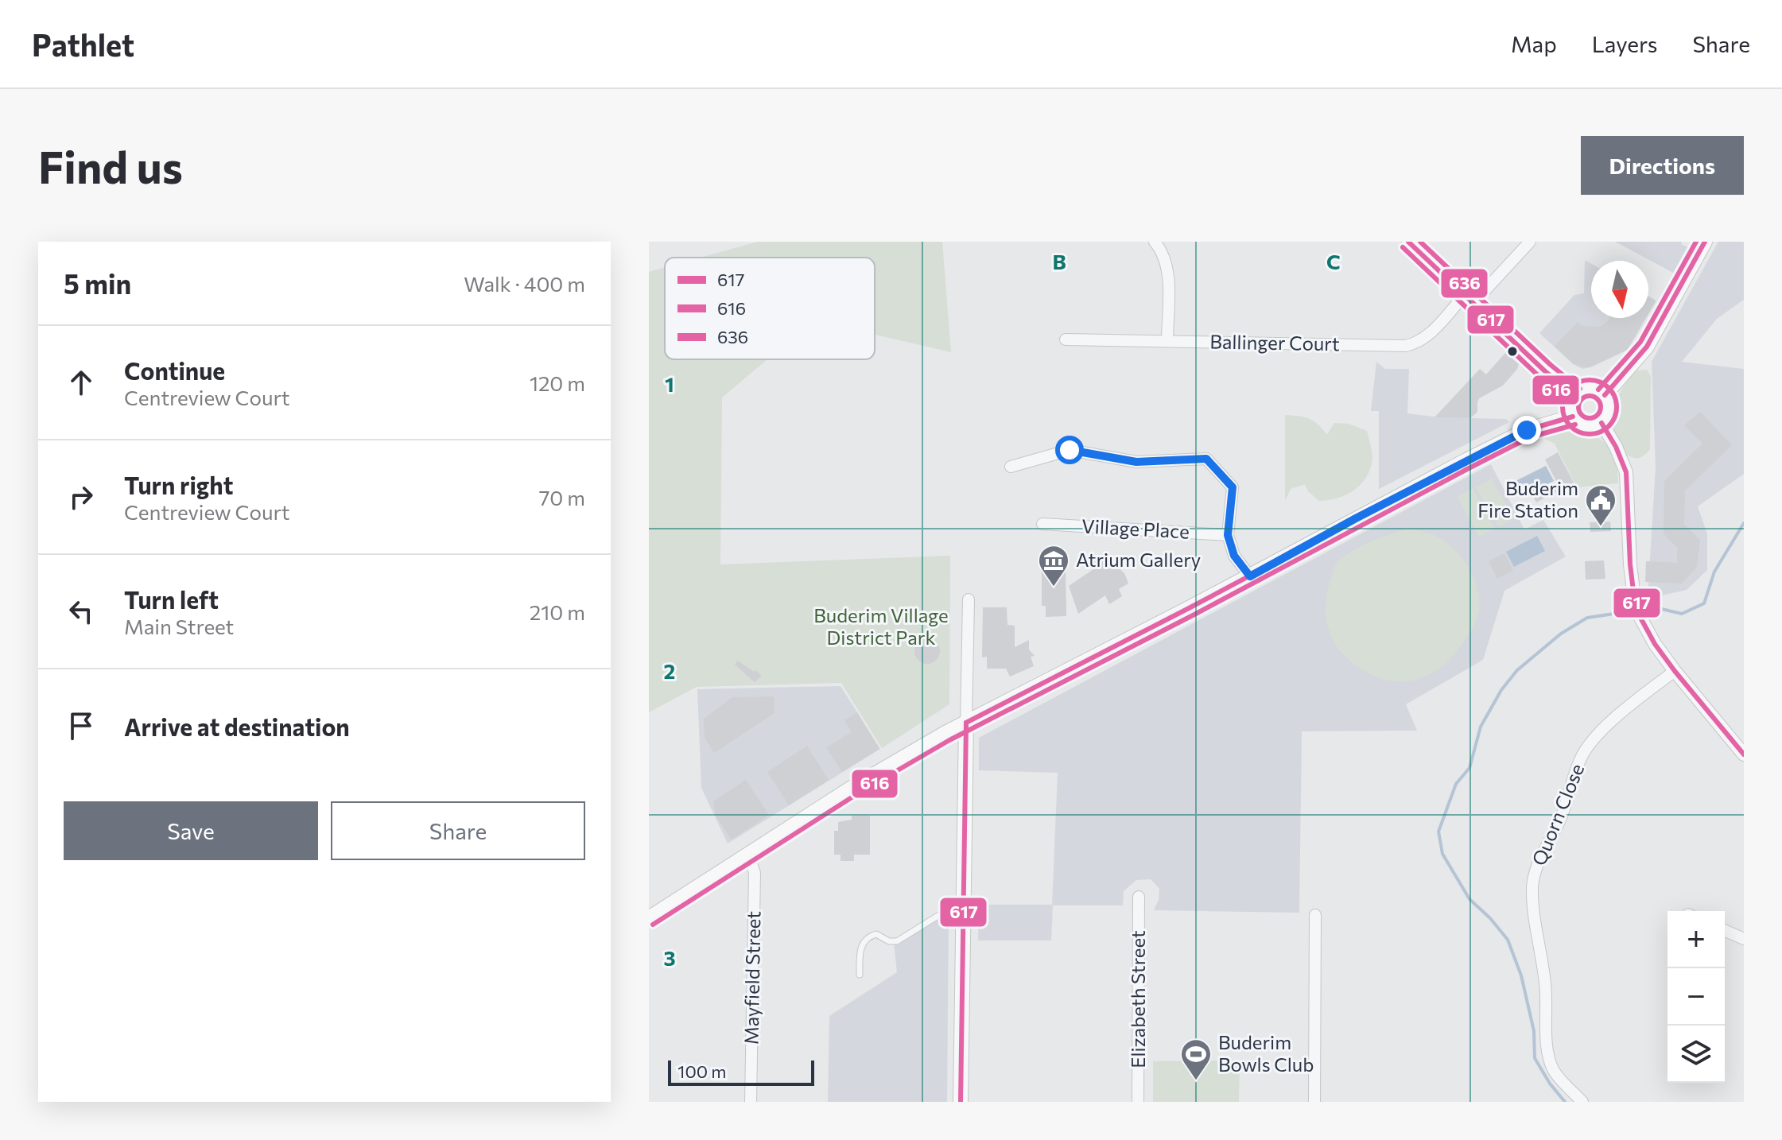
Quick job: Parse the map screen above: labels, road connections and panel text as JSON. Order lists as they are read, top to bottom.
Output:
{
  "streets": {
    "street": [
      "Ballinger Court",
      "Village Place",
      "Quorn Close",
      "Mayfield Street",
      "Elizabeth Street"
    ]
  },
  "parks": ["Buderim Village District Park"],
  "places": {
    "public building": ["Buderim Fire Station"],
    "museum": ["Atrium Gallery"],
    "sports": ["Buderim Bowls Club"]
  },
  "lines": ["transit line 617", "transit line 636", "transit line 616"],
  "legend": ["617", "616", "636"],
  "scale_bar": "100 m",
  "north": "bottom",
  "page": {
    "header": "Pathlet",
    "nav": ["Map", "Layers", "Share"],
    "buttons": [
      "Directions",
      ["Save", "Share"]
    ],
    "title": "Find us",
    "heading": ["5 min", "Walk · 400 m"],
    "list": [
      ["Continue", "Centreview Court", "120 m"],
      ["Turn right", "Centreview Court", "70 m"],
      ["Turn left", "Main Street", "210 m"],
      "Arrive at destination"
    ],
    "map_buttons": ["+", "−"],
    "scale": "100 m"
  },
  "grid": {
    "columns": ["B", "C"],
    "rows": ["1", "2", "3"]
  }
}
